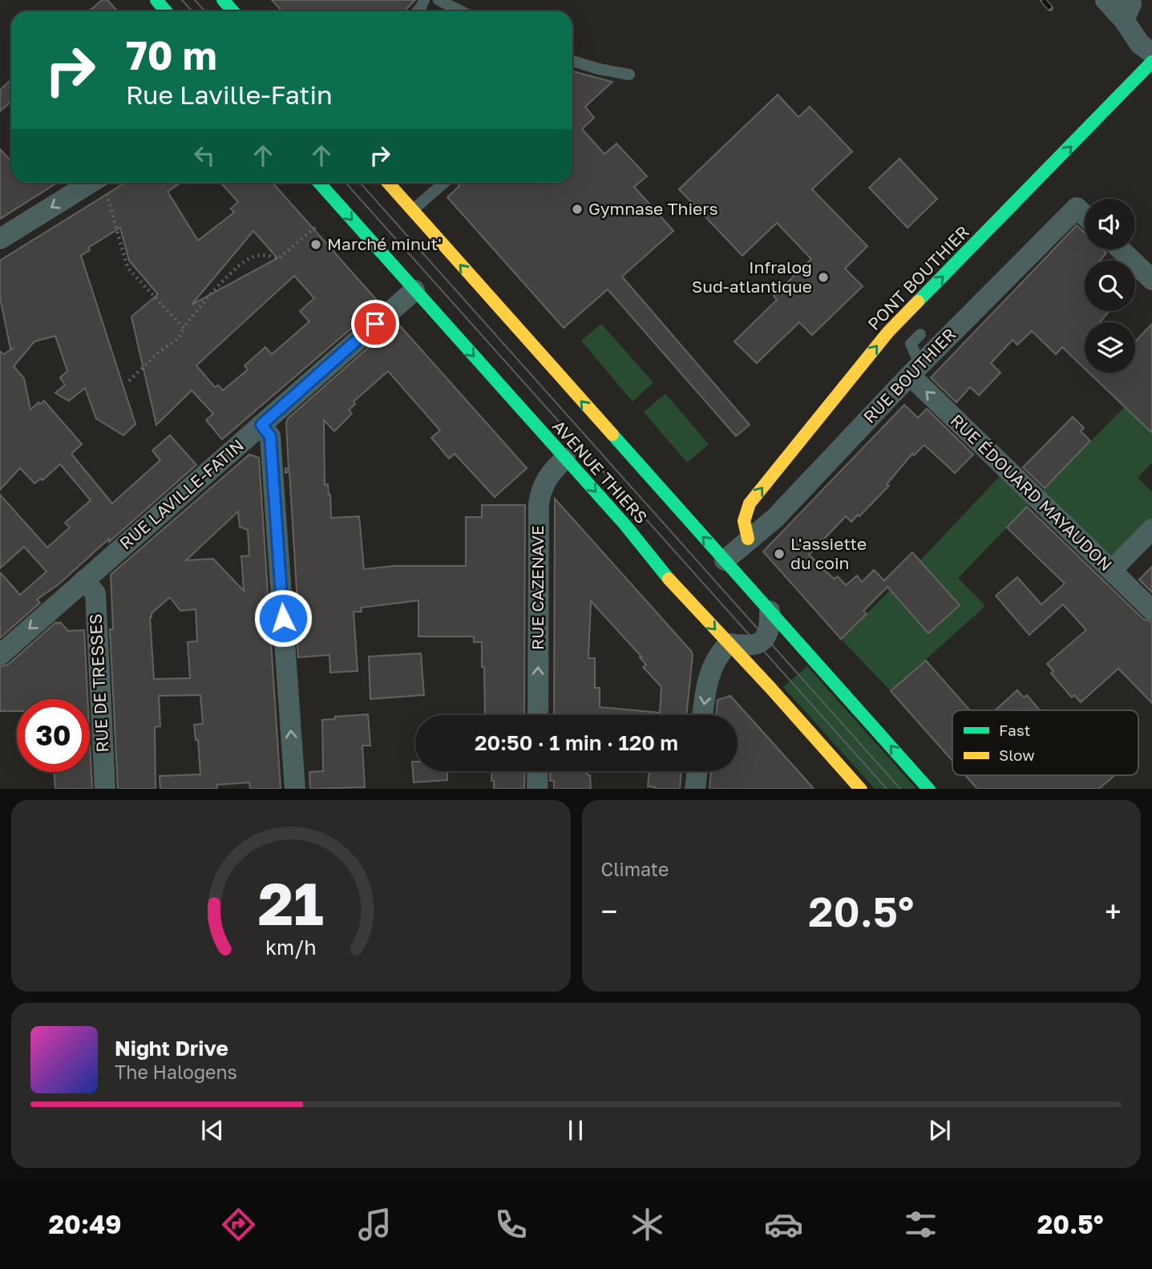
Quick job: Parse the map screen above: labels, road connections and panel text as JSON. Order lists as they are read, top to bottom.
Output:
{
  "streets": {
    "street": [
      "PONT BOUTHIER",
      "RUE BOUTHIER",
      "AVENUE THIERS",
      "RUE ÉDOUARD MAYAUDON",
      "RUE LAVILLE-FATIN",
      "RUE CAZENAVE",
      "RUE DE TRESSES"
    ]
  },
  "crossings": [
    ["PONT BOUTHIER", "RUE BOUTHIER"],
    ["RUE BOUTHIER", "AVENUE THIERS"],
    ["RUE BOUTHIER", "RUE ÉDOUARD MAYAUDON"],
    ["AVENUE THIERS", "RUE LAVILLE-FATIN"],
    ["AVENUE THIERS", "RUE CAZENAVE"],
    ["RUE LAVILLE-FATIN", "RUE DE TRESSES"]
  ],
  "one_way": ["PONT BOUTHIER", "RUE ÉDOUARD MAYAUDON", "RUE CAZENAVE"],
  "places": [
    "Gymnase Thiers",
    "Marché minut'",
    "Infralog Sud-atlantique",
    "L'assiette du coin"
  ],
  "legend": ["Fast", "Slow"],
  "page": {
    "turn": ["70 m", "Rue Laville-Fatin"],
    "limit": "30",
    "trip": "20:50 · 1 min · 120 m",
    "tile": "Climate",
    "heat": ["−", "20.5°", "+"],
    "song": ["Night Drive", "The Halogens"],
    "tabs": ["20:49", "20.5°"],
    "gauge": ["21", "km/h"]
  }
}
